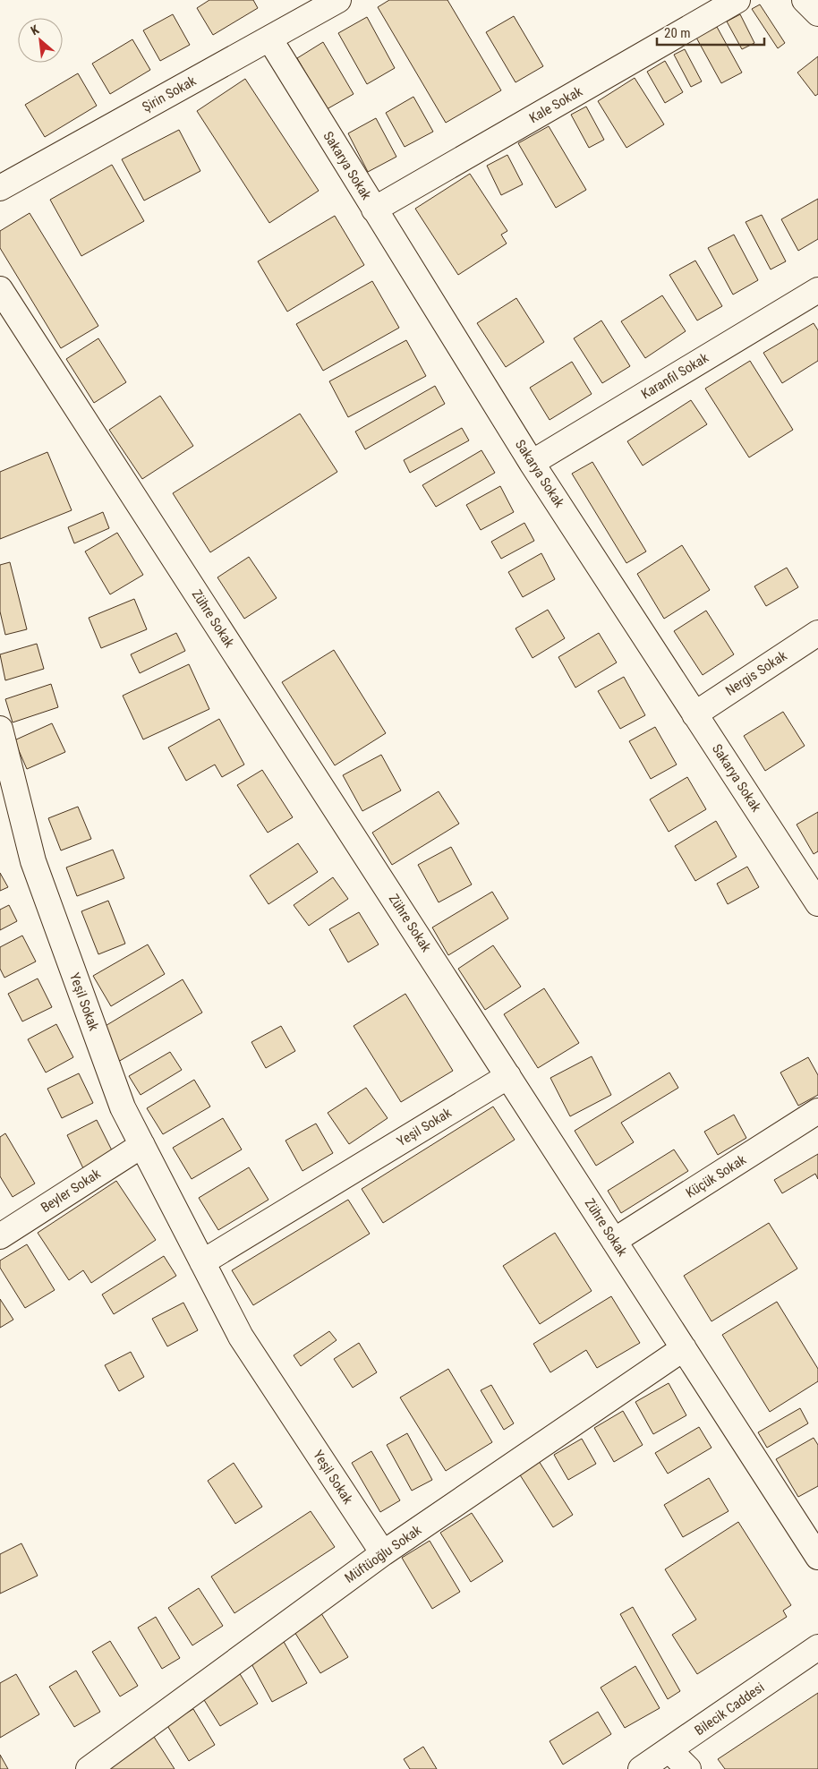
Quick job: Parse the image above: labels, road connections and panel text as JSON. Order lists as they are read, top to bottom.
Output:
{
  "streets": {
    "street": [
      "Şirin Sokak",
      "Kale Sokak",
      "Sakarya Sokak",
      "Karanfil Sokak",
      "Zühre Sokak",
      "Nergis Sokak",
      "Yeşil Sokak",
      "Küçük Sokak",
      "Beyler Sokak",
      "Müftüoğlu Sokak",
      "Bilecik Caddesi"
    ]
  },
  "crossings": [
    ["Şirin Sokak", "Sakarya Sokak"],
    ["Kale Sokak", "Sakarya Sokak"],
    ["Sakarya Sokak", "Karanfil Sokak"],
    ["Sakarya Sokak", "Nergis Sokak"],
    ["Zühre Sokak", "Yeşil Sokak"],
    ["Zühre Sokak", "Küçük Sokak"],
    ["Zühre Sokak", "Müftüoğlu Sokak"],
    ["Yeşil Sokak", "Beyler Sokak"],
    ["Yeşil Sokak", "Müftüoğlu Sokak"]
  ],
  "scale_bar": "20 m",
  "north": "top left"
}
